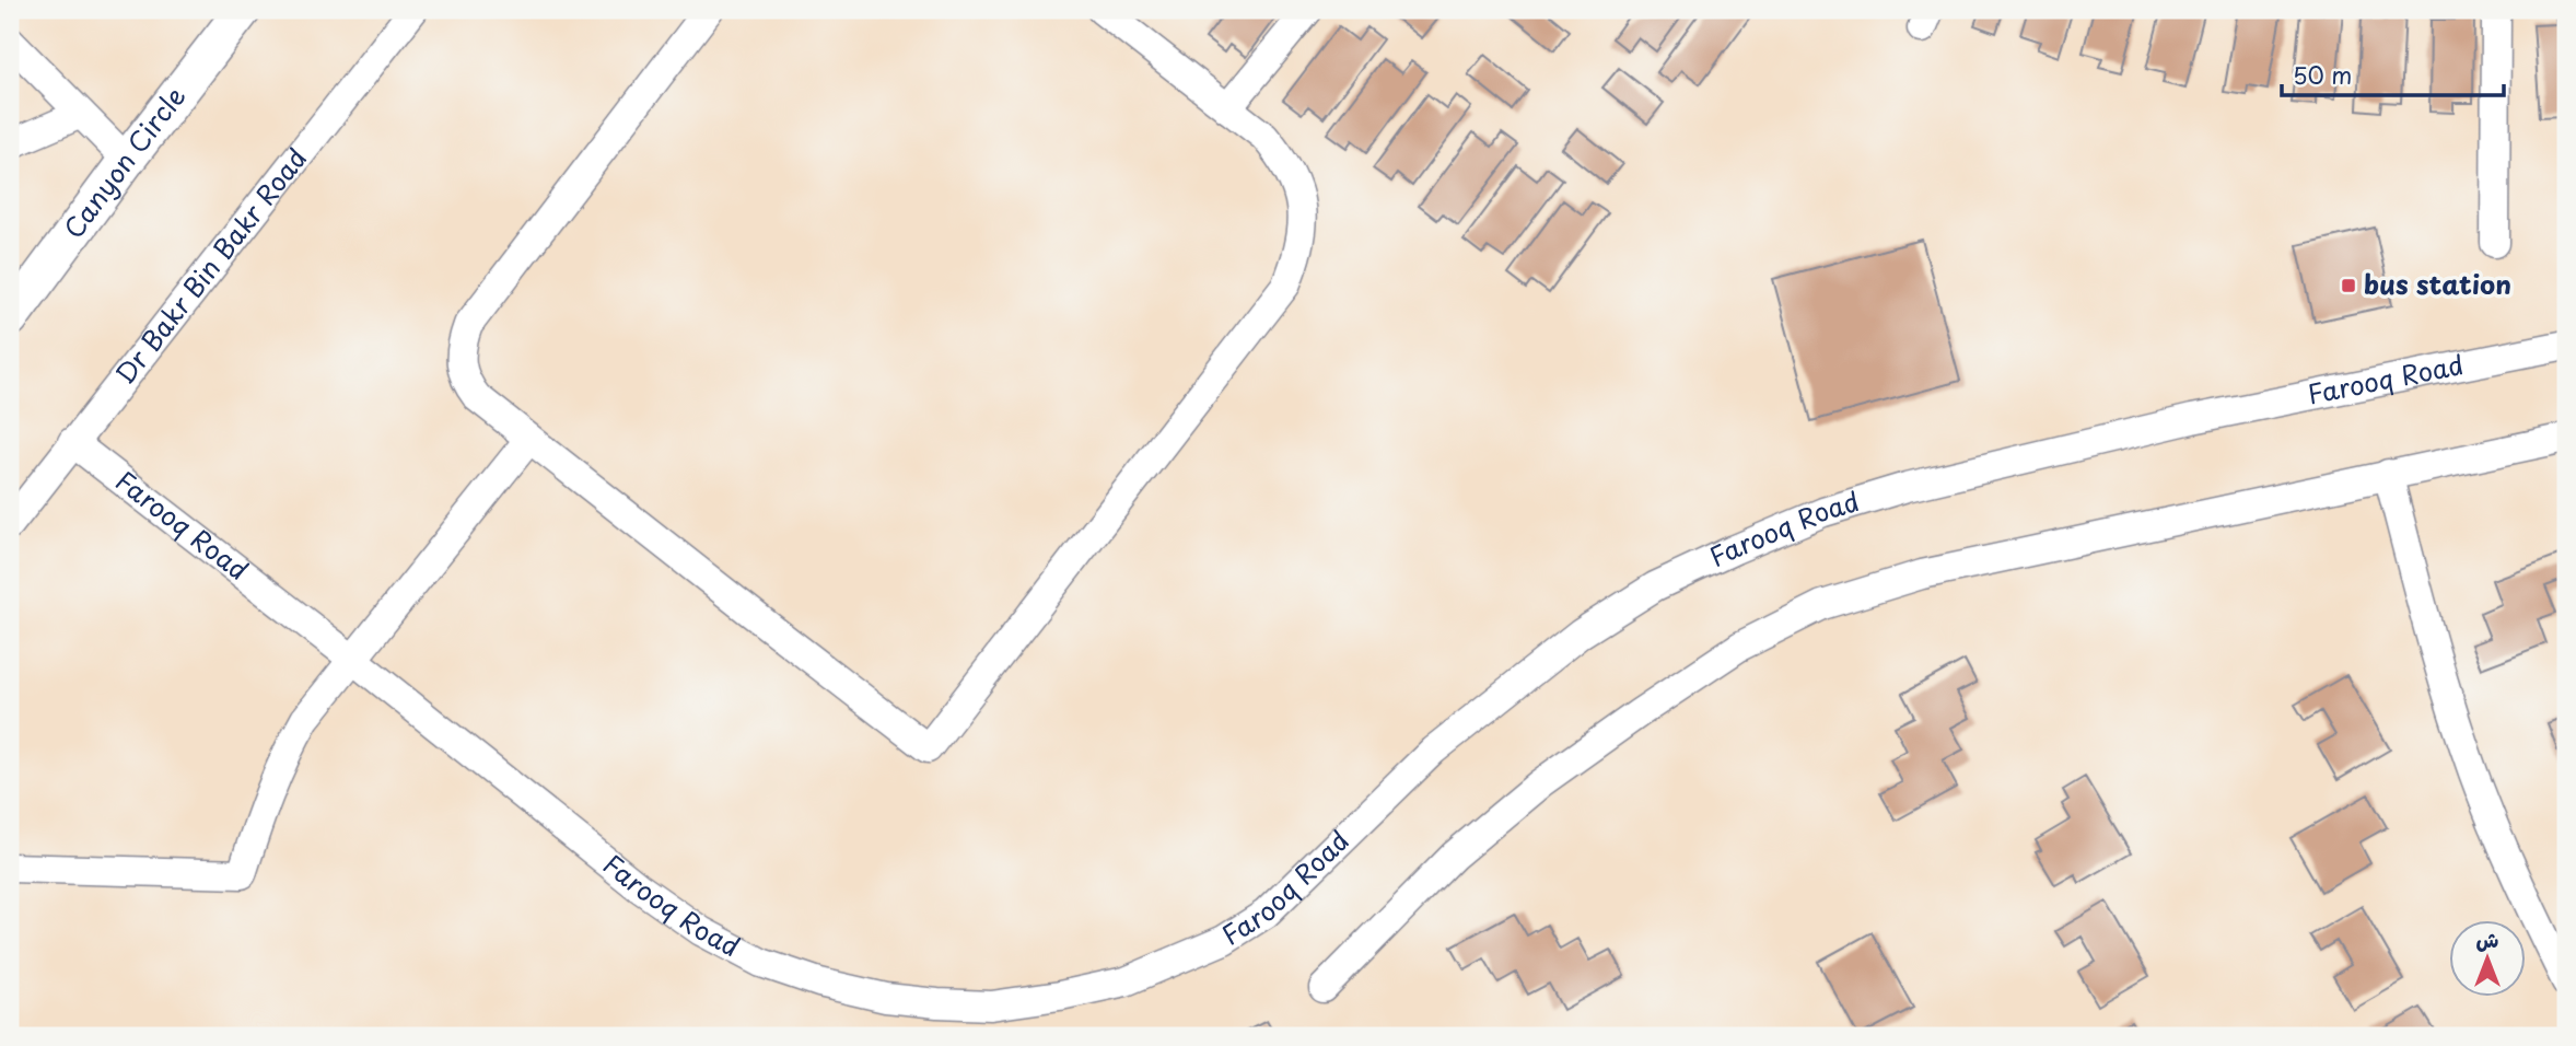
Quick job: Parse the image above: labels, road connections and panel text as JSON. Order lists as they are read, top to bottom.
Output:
{
  "streets": {
    "main road": ["Canyon Circle"],
    "street": ["Dr Bakr Bin Bakr Road", "Farooq Road"]
  },
  "crossings": [
    ["Dr Bakr Bin Bakr Road", "Farooq Road"]
  ],
  "places": {
    "transit": ["bus station"]
  },
  "scale_bar": "50 m",
  "north": "top"
}
